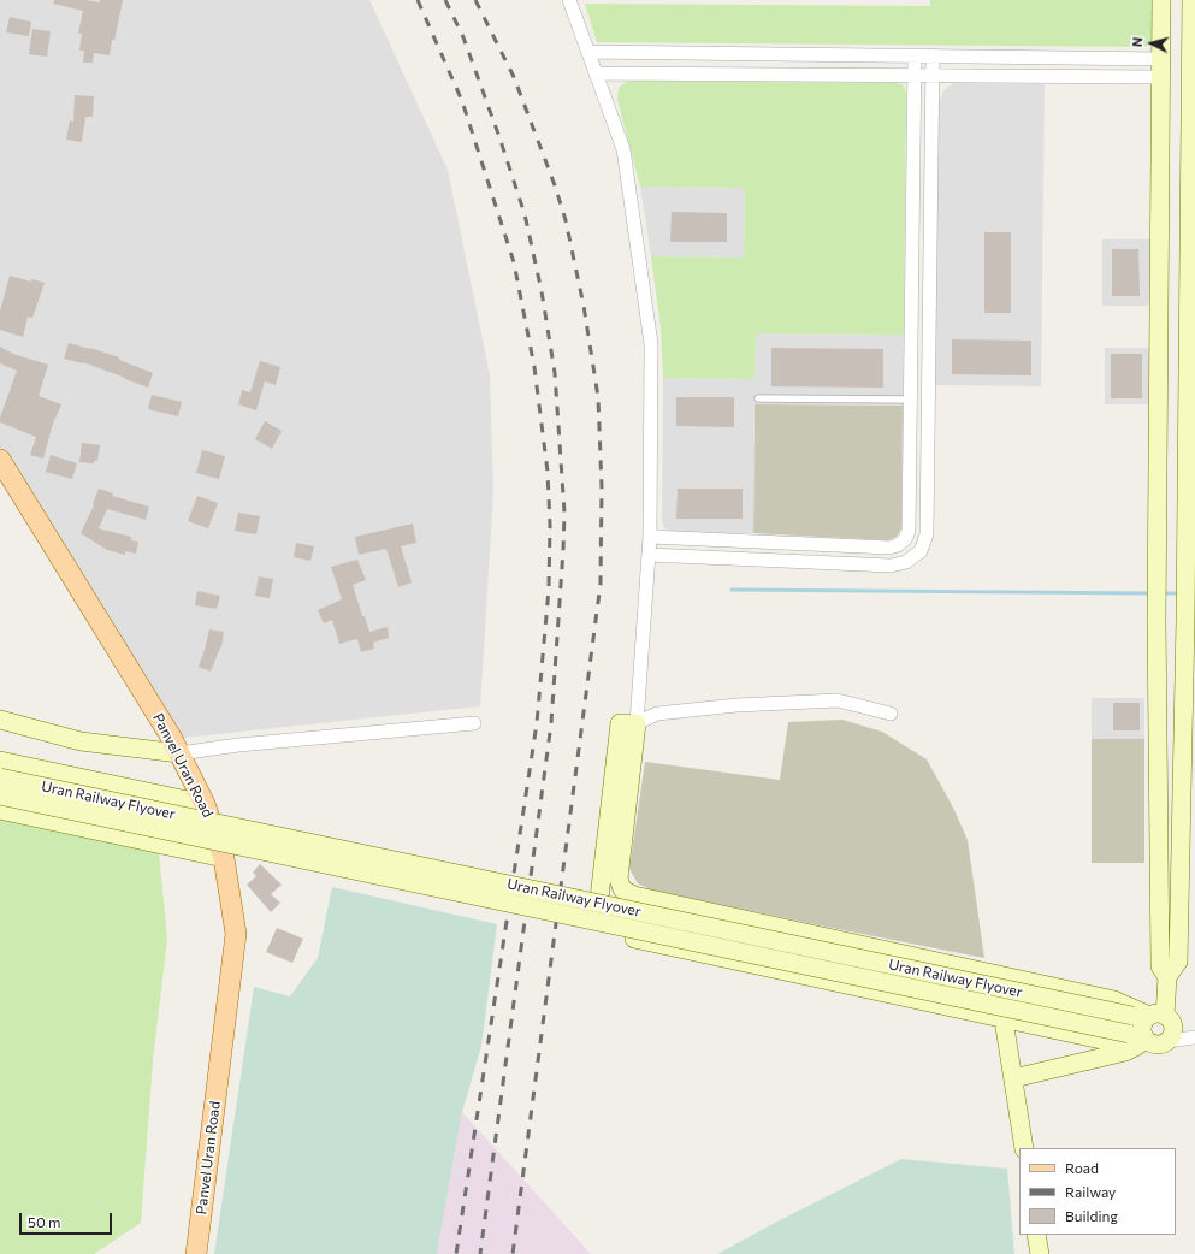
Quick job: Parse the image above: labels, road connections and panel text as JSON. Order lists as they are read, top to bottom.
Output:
{
  "streets": {
    "main road": ["Panvel Uran Road"],
    "street": ["Uran Railway Flyover"]
  },
  "legend": ["Road", "Railway", "Building"],
  "scale_bar": "50 m",
  "north": "left"
}
